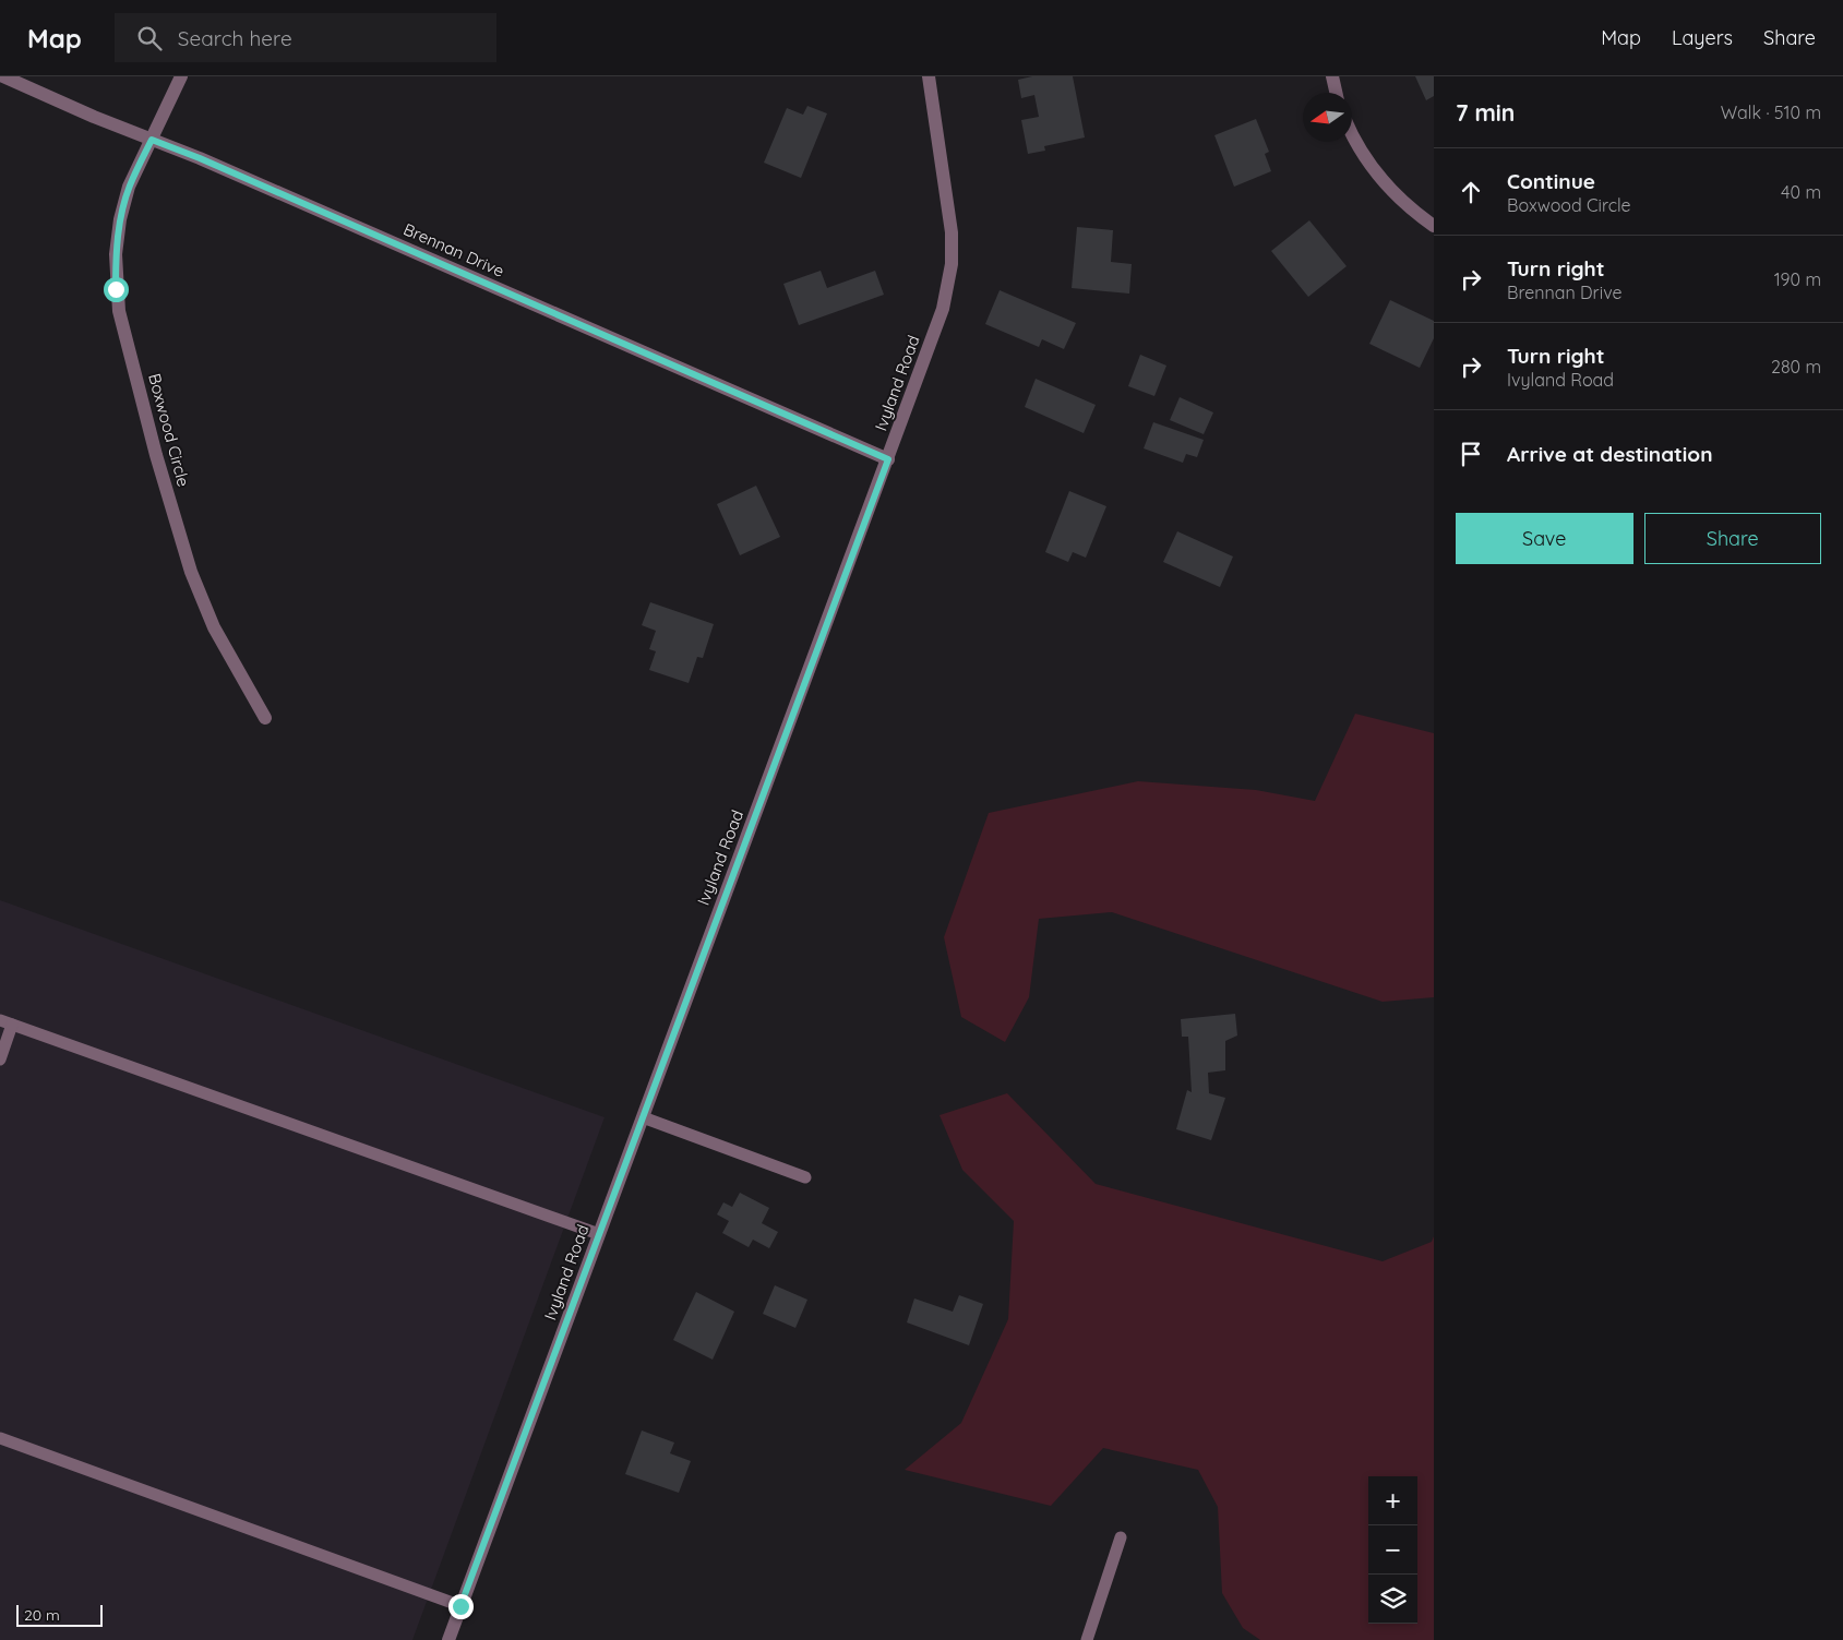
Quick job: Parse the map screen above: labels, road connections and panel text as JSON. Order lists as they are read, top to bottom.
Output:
{
  "streets": {
    "street": ["Brennan Drive", "Ivyland Road", "Boxwood Circle"]
  },
  "crossings": [
    ["Brennan Drive", "Ivyland Road"],
    ["Brennan Drive", "Boxwood Circle"]
  ],
  "scale_bar": "20 m",
  "north": "left",
  "page": {
    "header": "Map",
    "search": "Search here",
    "nav": ["Map", "Layers", "Share"],
    "heading": ["7 min", "Walk · 510 m"],
    "list": [
      ["Continue", "Boxwood Circle", "40 m"],
      ["Turn right", "Brennan Drive", "190 m"],
      ["Turn right", "Ivyland Road", "280 m"],
      "Arrive at destination"
    ],
    "buttons": ["Save", "Share"],
    "map_buttons": ["+", "−"],
    "scale": "20 m"
  }
}
